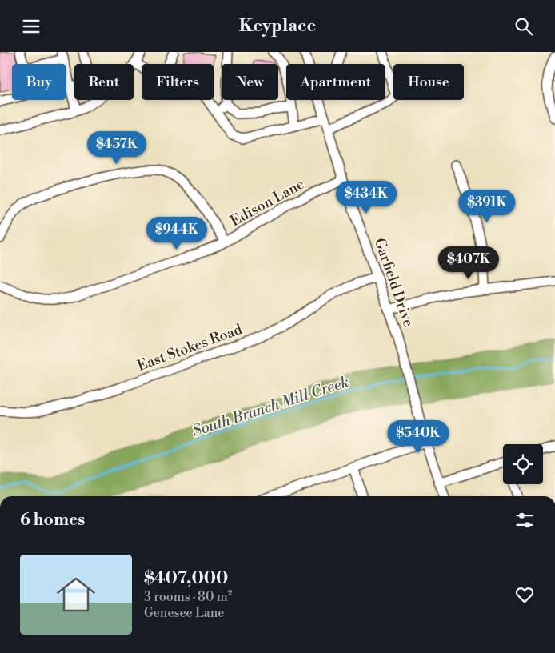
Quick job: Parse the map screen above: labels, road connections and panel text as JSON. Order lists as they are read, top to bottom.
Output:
{
  "streets": {
    "street": ["Edison Lane", "Garfield Drive", "East Stokes Road"]
  },
  "crossings": [
    ["Edison Lane", "Garfield Drive"],
    ["Garfield Drive", "East Stokes Road"]
  ],
  "water": ["South Branch Mill Creek"],
  "page": {
    "header": "Keyplace",
    "chip": [
      "Buy",
      "Rent",
      "Filters",
      "New",
      "Apartment",
      "House"
    ],
    "price": [
      "$457K",
      "$434K",
      "$391K",
      "$944K",
      "$407K",
      "$540K"
    ],
    "heading": "6 homes",
    "list": [
      {
        "name": "$407,000",
        "note": "3 rooms · 80 m² · Genesee Lane"
      }
    ]
  }
}
